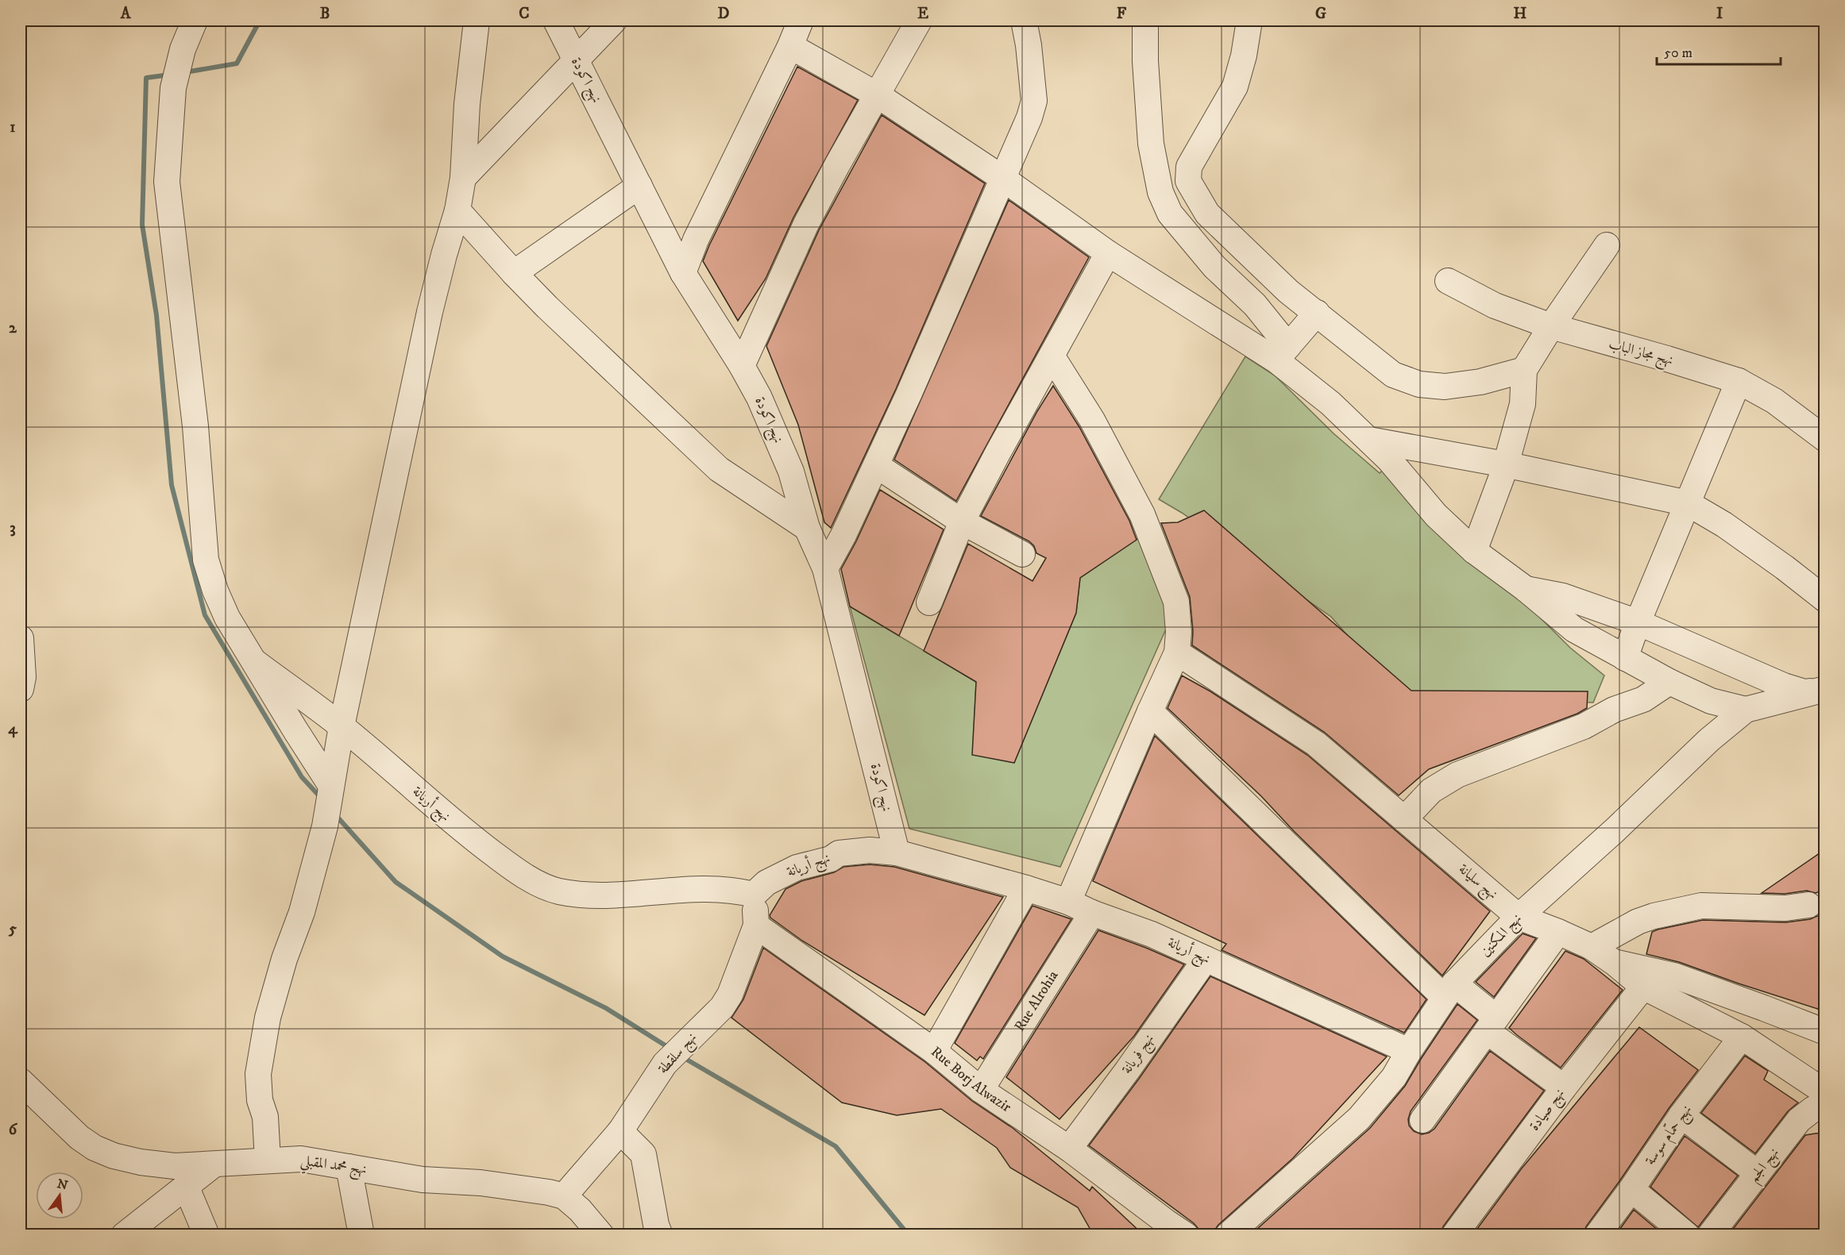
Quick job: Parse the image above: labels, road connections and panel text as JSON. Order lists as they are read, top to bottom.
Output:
{
  "streets": {
    "street": [
      "نهج اكودة",
      "نهج مجاز الباب",
      "نهج أريانة",
      "نهج سليانة",
      "نهج المكنين",
      "Rue Alrohia",
      "نهج سلقطة",
      "نهج فريانة",
      "Rue Borj Alwazir",
      "نهج صيادة",
      "نهج حمّام سوسة",
      "نهج محمد المقبلي",
      "نهج الجم"
    ]
  },
  "crossings": [
    ["نهج اكودة", "نهج أريانة"],
    ["نهج أريانة", "نهج المكنين"],
    ["نهج أريانة", "Rue Alrohia"],
    ["نهج أريانة", "نهج سلقطة"],
    ["نهج أريانة", "نهج فريانة"],
    ["نهج سليانة", "نهج المكنين"],
    ["نهج سليانة", "نهج صيادة"],
    ["نهج سليانة", "نهج حمّام سوسة"],
    ["Rue Alrohia", "Rue Borj Alwazir"],
    ["نهج سلقطة", "Rue Borj Alwazir"],
    ["نهج سلقطة", "نهج محمد المقبلي"],
    ["نهج فريانة", "Rue Borj Alwazir"]
  ],
  "scale_bar": "50 m",
  "north": "top",
  "grid": {
    "columns": [
      "A",
      "B",
      "C",
      "D",
      "E",
      "F",
      "G",
      "H",
      "I"
    ],
    "rows": [
      "1",
      "2",
      "3",
      "4",
      "5",
      "6"
    ]
  }
}
